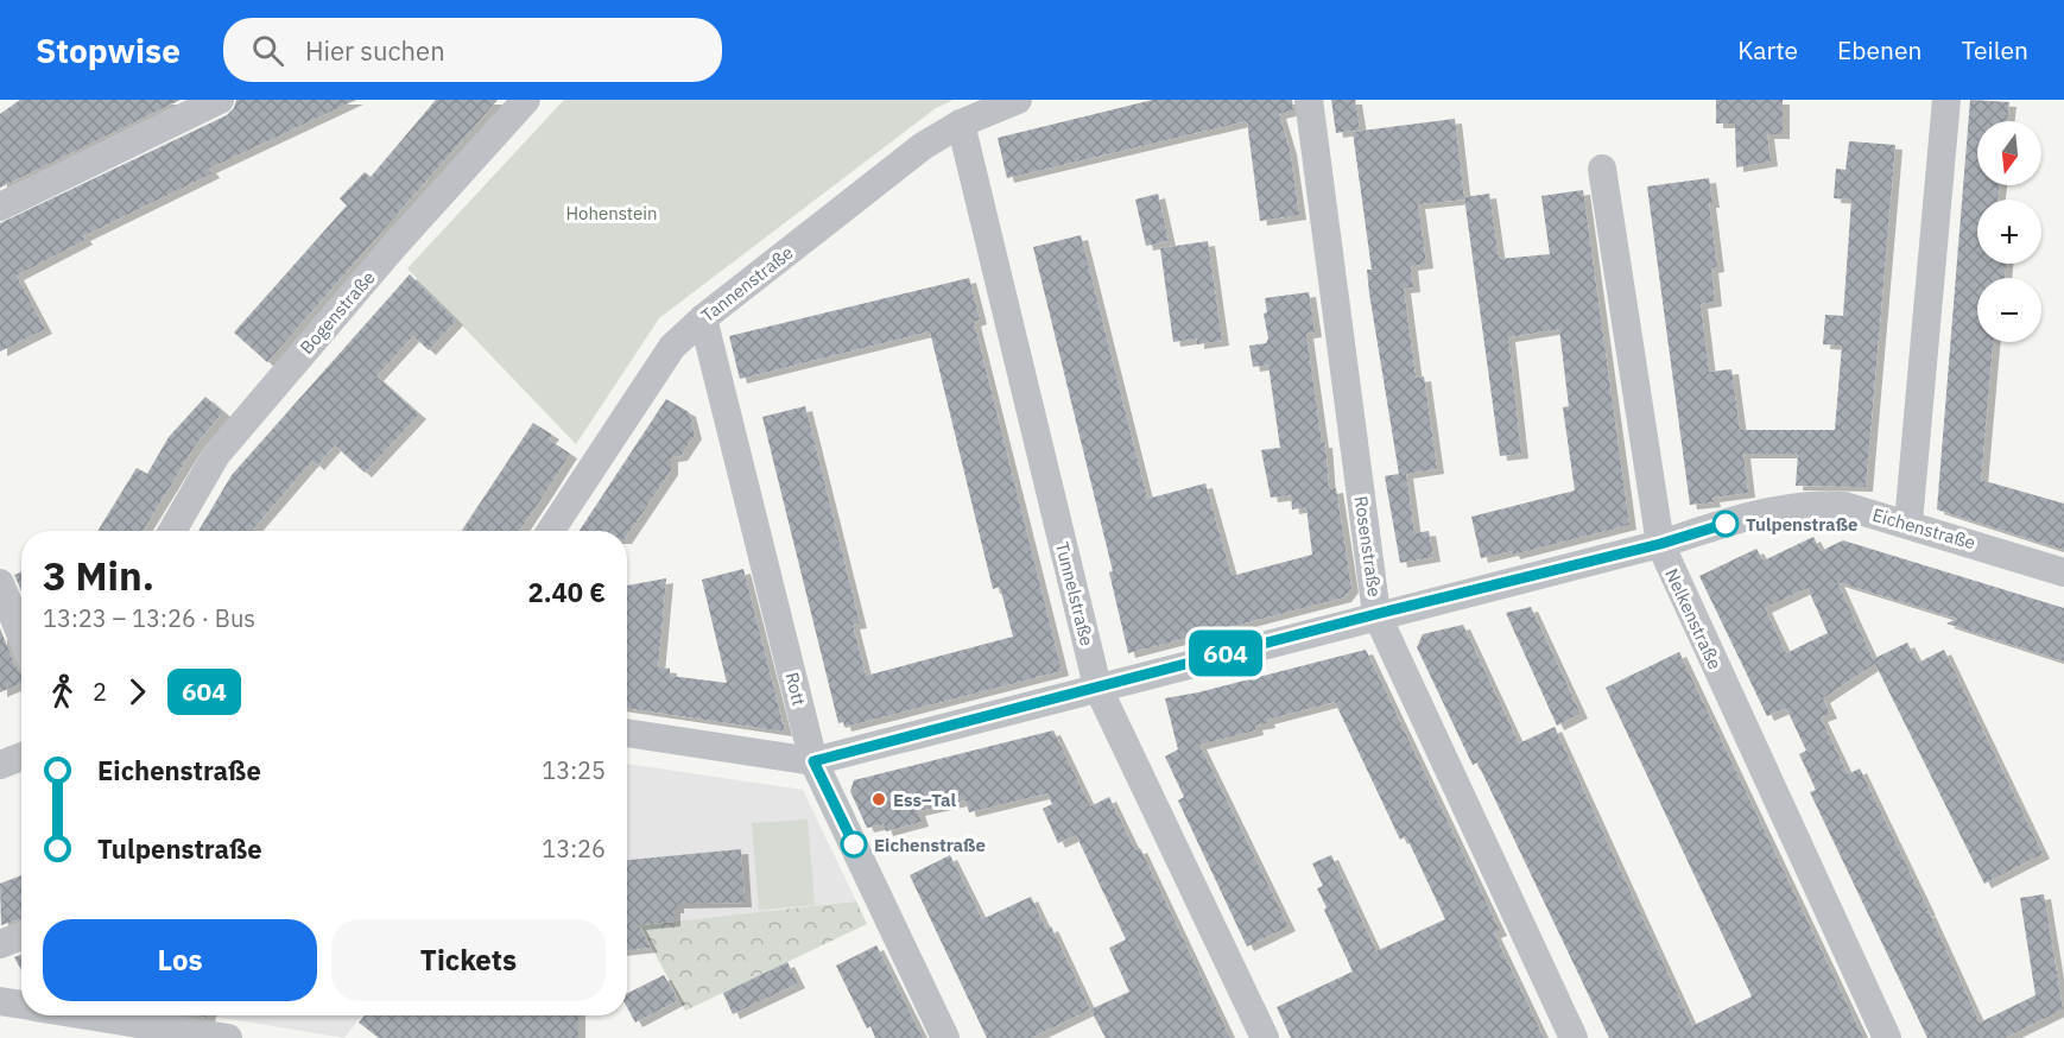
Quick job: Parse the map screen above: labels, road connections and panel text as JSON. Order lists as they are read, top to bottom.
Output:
{
  "streets": {
    "street": [
      "Tannenstraße",
      "Bogenstraße",
      "Eichenstraße",
      "Rosenstraße",
      "Tunnelstraße",
      "Nelkenstraße",
      "Rott"
    ]
  },
  "crossings": [
    ["Tannenstraße", "Tunnelstraße"],
    ["Tannenstraße", "Rott"],
    ["Eichenstraße", "Rosenstraße"],
    ["Eichenstraße", "Tunnelstraße"],
    ["Eichenstraße", "Nelkenstraße"],
    ["Eichenstraße", "Rott"]
  ],
  "parks": ["Hohenstein"],
  "places": ["Tulpenstraße", "Ess–Tal", "Eichenstraße"],
  "lines": ["bus line 604"],
  "north": "bottom",
  "page": {
    "header": "Stopwise",
    "search": "Hier suchen",
    "nav": ["Karte", "Ebenen", "Teilen"],
    "on_map": "604",
    "map_buttons": ["+", "−"],
    "heading": ["3 Min.", "13:23 – 13:26 · Bus", "2.40 €"],
    "legs": ["2", "604"],
    "list": [
      {
        "name": "Eichenstraße",
        "value": "13:25"
      },
      {
        "name": "Tulpenstraße",
        "value": "13:26"
      }
    ],
    "buttons": ["Los", "Tickets"]
  }
}
